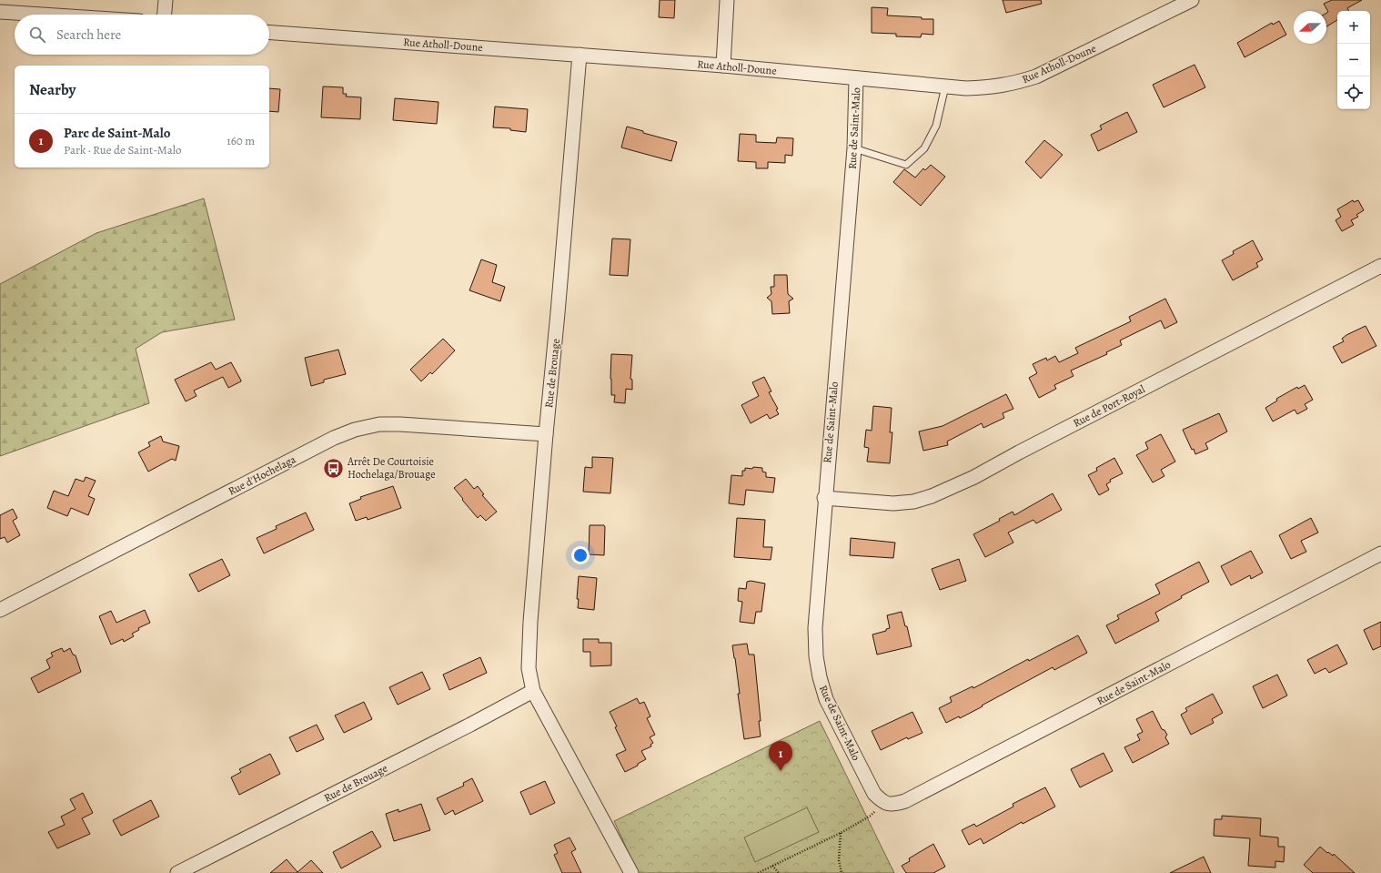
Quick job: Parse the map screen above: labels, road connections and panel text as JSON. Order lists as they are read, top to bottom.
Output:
{
  "streets": {
    "street": [
      "Rue Atholl-Doune",
      "Rue de Saint-Malo",
      "Rue de Brouage",
      "Rue de Port-Royal",
      "Rue d'Hochelaga"
    ]
  },
  "crossings": [
    ["Rue Atholl-Doune", "Rue de Saint-Malo"],
    ["Rue Atholl-Doune", "Rue de Brouage"],
    ["Rue de Saint-Malo", "Rue de Port-Royal"],
    ["Rue de Brouage", "Rue d'Hochelaga"]
  ],
  "places": {
    "bus stop": ["Arrêt De Courtoisie Hochelaga/Brouage"]
  },
  "north": "left",
  "page": {
    "map_buttons": ["+", "−"],
    "search": "Search here",
    "heading": "Nearby",
    "list": [
      {
        "mark": "1",
        "name": "Parc de Saint-Malo",
        "note": "Park · Rue de Saint-Malo",
        "value": "160 m"
      }
    ],
    "pins": "1"
  }
}
